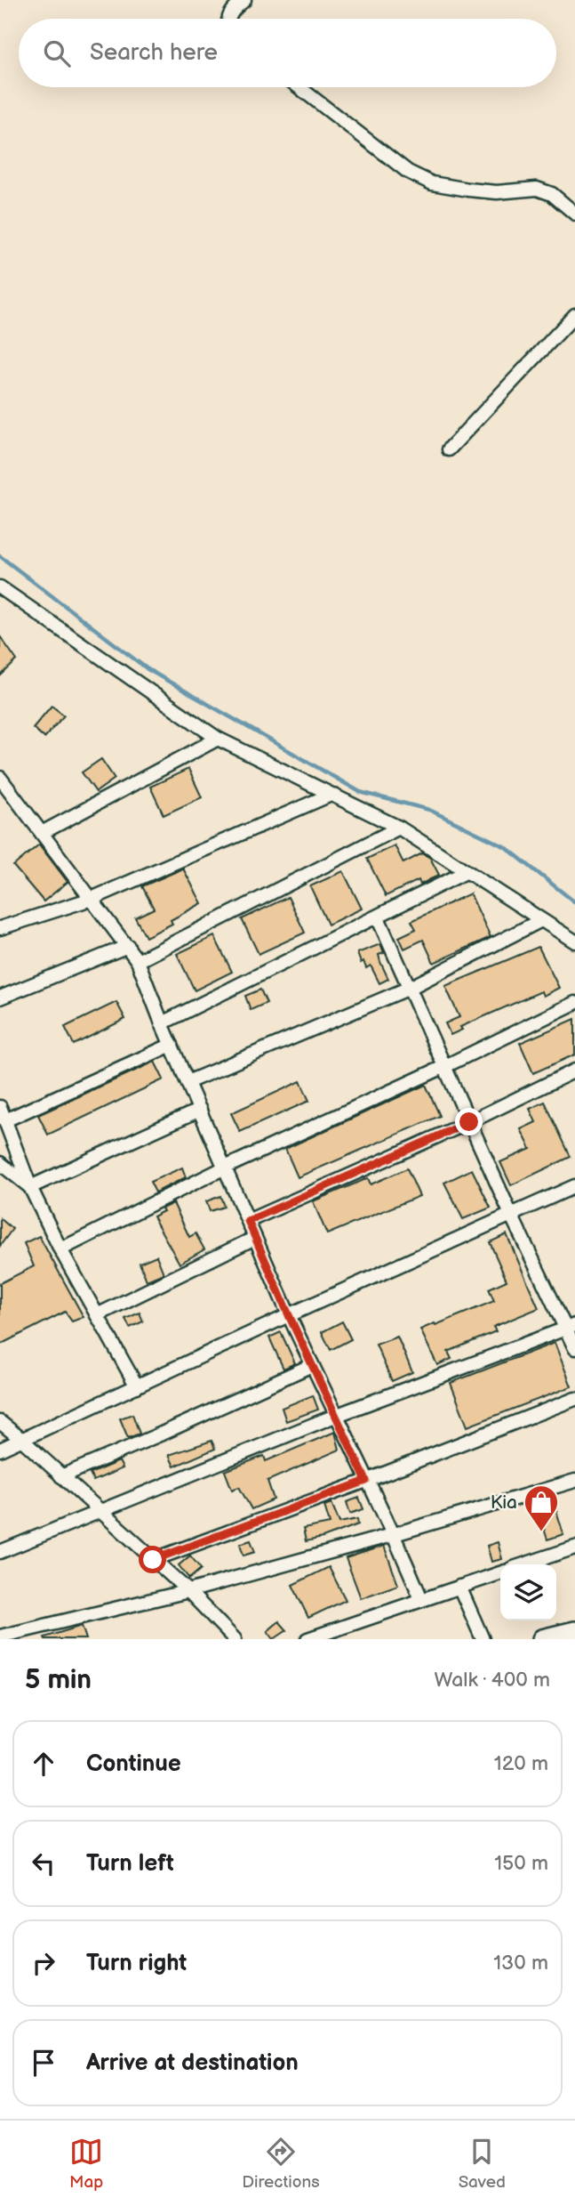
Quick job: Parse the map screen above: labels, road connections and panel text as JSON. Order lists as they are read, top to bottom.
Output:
{
  "places": {
    "shop": ["Kia"]
  },
  "page": {
    "search": "Search here",
    "heading": ["5 min", "Walk · 400 m"],
    "list": [
      ["Continue", "120 m"],
      ["Turn left", "150 m"],
      ["Turn right", "130 m"],
      "Arrive at destination"
    ],
    "nav": ["Map", "Directions", "Saved"]
  }
}
